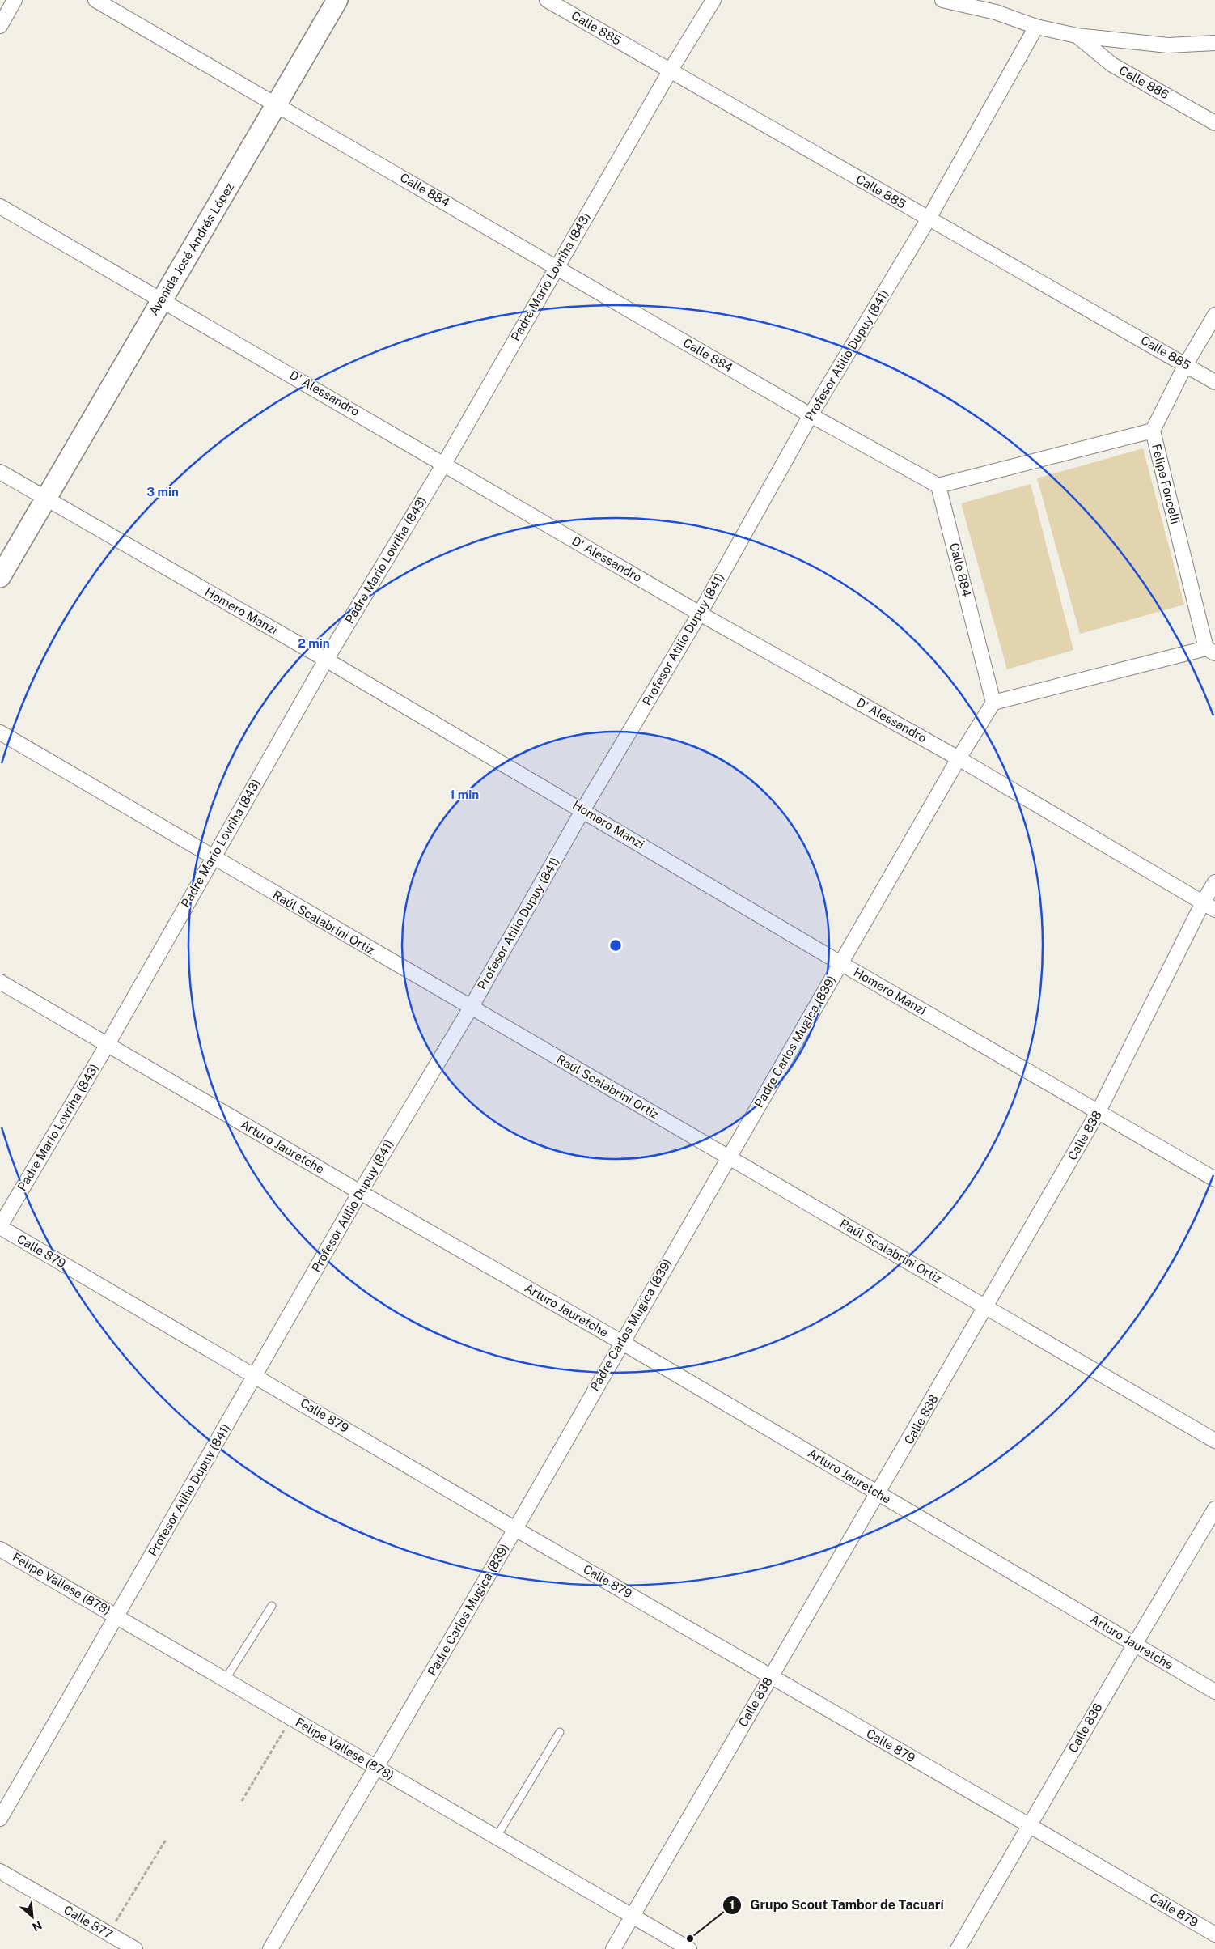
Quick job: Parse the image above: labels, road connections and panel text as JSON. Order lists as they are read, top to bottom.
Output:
{
  "streets": {
    "main road": ["Avenida José Andrés López"],
    "street": [
      "Calle 885",
      "Calle 886",
      "Calle 884",
      "Padre Mario Lovriha (843)",
      "Profesor Atilio Dupuy (841)",
      "D' Alessandro",
      "Felipe Foncelli",
      "Homero Manzi",
      "Raúl Scalabrini Ortiz",
      "Padre Carlos Mugica (839)",
      "Calle 838",
      "Arturo Jauretche",
      "Calle 879",
      "Felipe Vallese (878)",
      "Calle 836",
      "Calle 877"
    ]
  },
  "crossings": [
    ["Calle 885", "Padre Mario Lovriha (843)"],
    ["Calle 885", "Profesor Atilio Dupuy (841)"],
    ["Calle 884", "Avenida José Andrés López"],
    ["Calle 884", "Padre Mario Lovriha (843)"],
    ["Calle 884", "Profesor Atilio Dupuy (841)"],
    ["Calle 884", "Felipe Foncelli"],
    ["Calle 884", "Padre Carlos Mugica (839)"],
    ["Avenida José Andrés López", "D' Alessandro"],
    ["Avenida José Andrés López", "Homero Manzi"],
    ["Padre Mario Lovriha (843)", "D' Alessandro"],
    ["Padre Mario Lovriha (843)", "Homero Manzi"],
    ["Padre Mario Lovriha (843)", "Raúl Scalabrini Ortiz"],
    ["Padre Mario Lovriha (843)", "Arturo Jauretche"],
    ["Padre Mario Lovriha (843)", "Calle 879"],
    ["Profesor Atilio Dupuy (841)", "D' Alessandro"],
    ["Profesor Atilio Dupuy (841)", "Homero Manzi"],
    ["Profesor Atilio Dupuy (841)", "Raúl Scalabrini Ortiz"],
    ["Profesor Atilio Dupuy (841)", "Arturo Jauretche"],
    ["Profesor Atilio Dupuy (841)", "Calle 879"],
    ["Profesor Atilio Dupuy (841)", "Felipe Vallese (878)"],
    ["D' Alessandro", "Padre Carlos Mugica (839)"],
    ["D' Alessandro", "Calle 838"],
    ["Homero Manzi", "Padre Carlos Mugica (839)"],
    ["Homero Manzi", "Calle 838"],
    ["Raúl Scalabrini Ortiz", "Padre Carlos Mugica (839)"],
    ["Raúl Scalabrini Ortiz", "Calle 838"],
    ["Padre Carlos Mugica (839)", "Arturo Jauretche"],
    ["Padre Carlos Mugica (839)", "Calle 879"],
    ["Padre Carlos Mugica (839)", "Felipe Vallese (878)"],
    ["Calle 838", "Arturo Jauretche"],
    ["Calle 838", "Calle 879"],
    ["Calle 838", "Felipe Vallese (878)"],
    ["Arturo Jauretche", "Calle 836"],
    ["Calle 879", "Calle 836"]
  ],
  "places": ["Grupo Scout Tambor de Tacuarí"],
  "north": "bottom right",
  "rings": ["3 min", "2 min", "1 min"]
}
